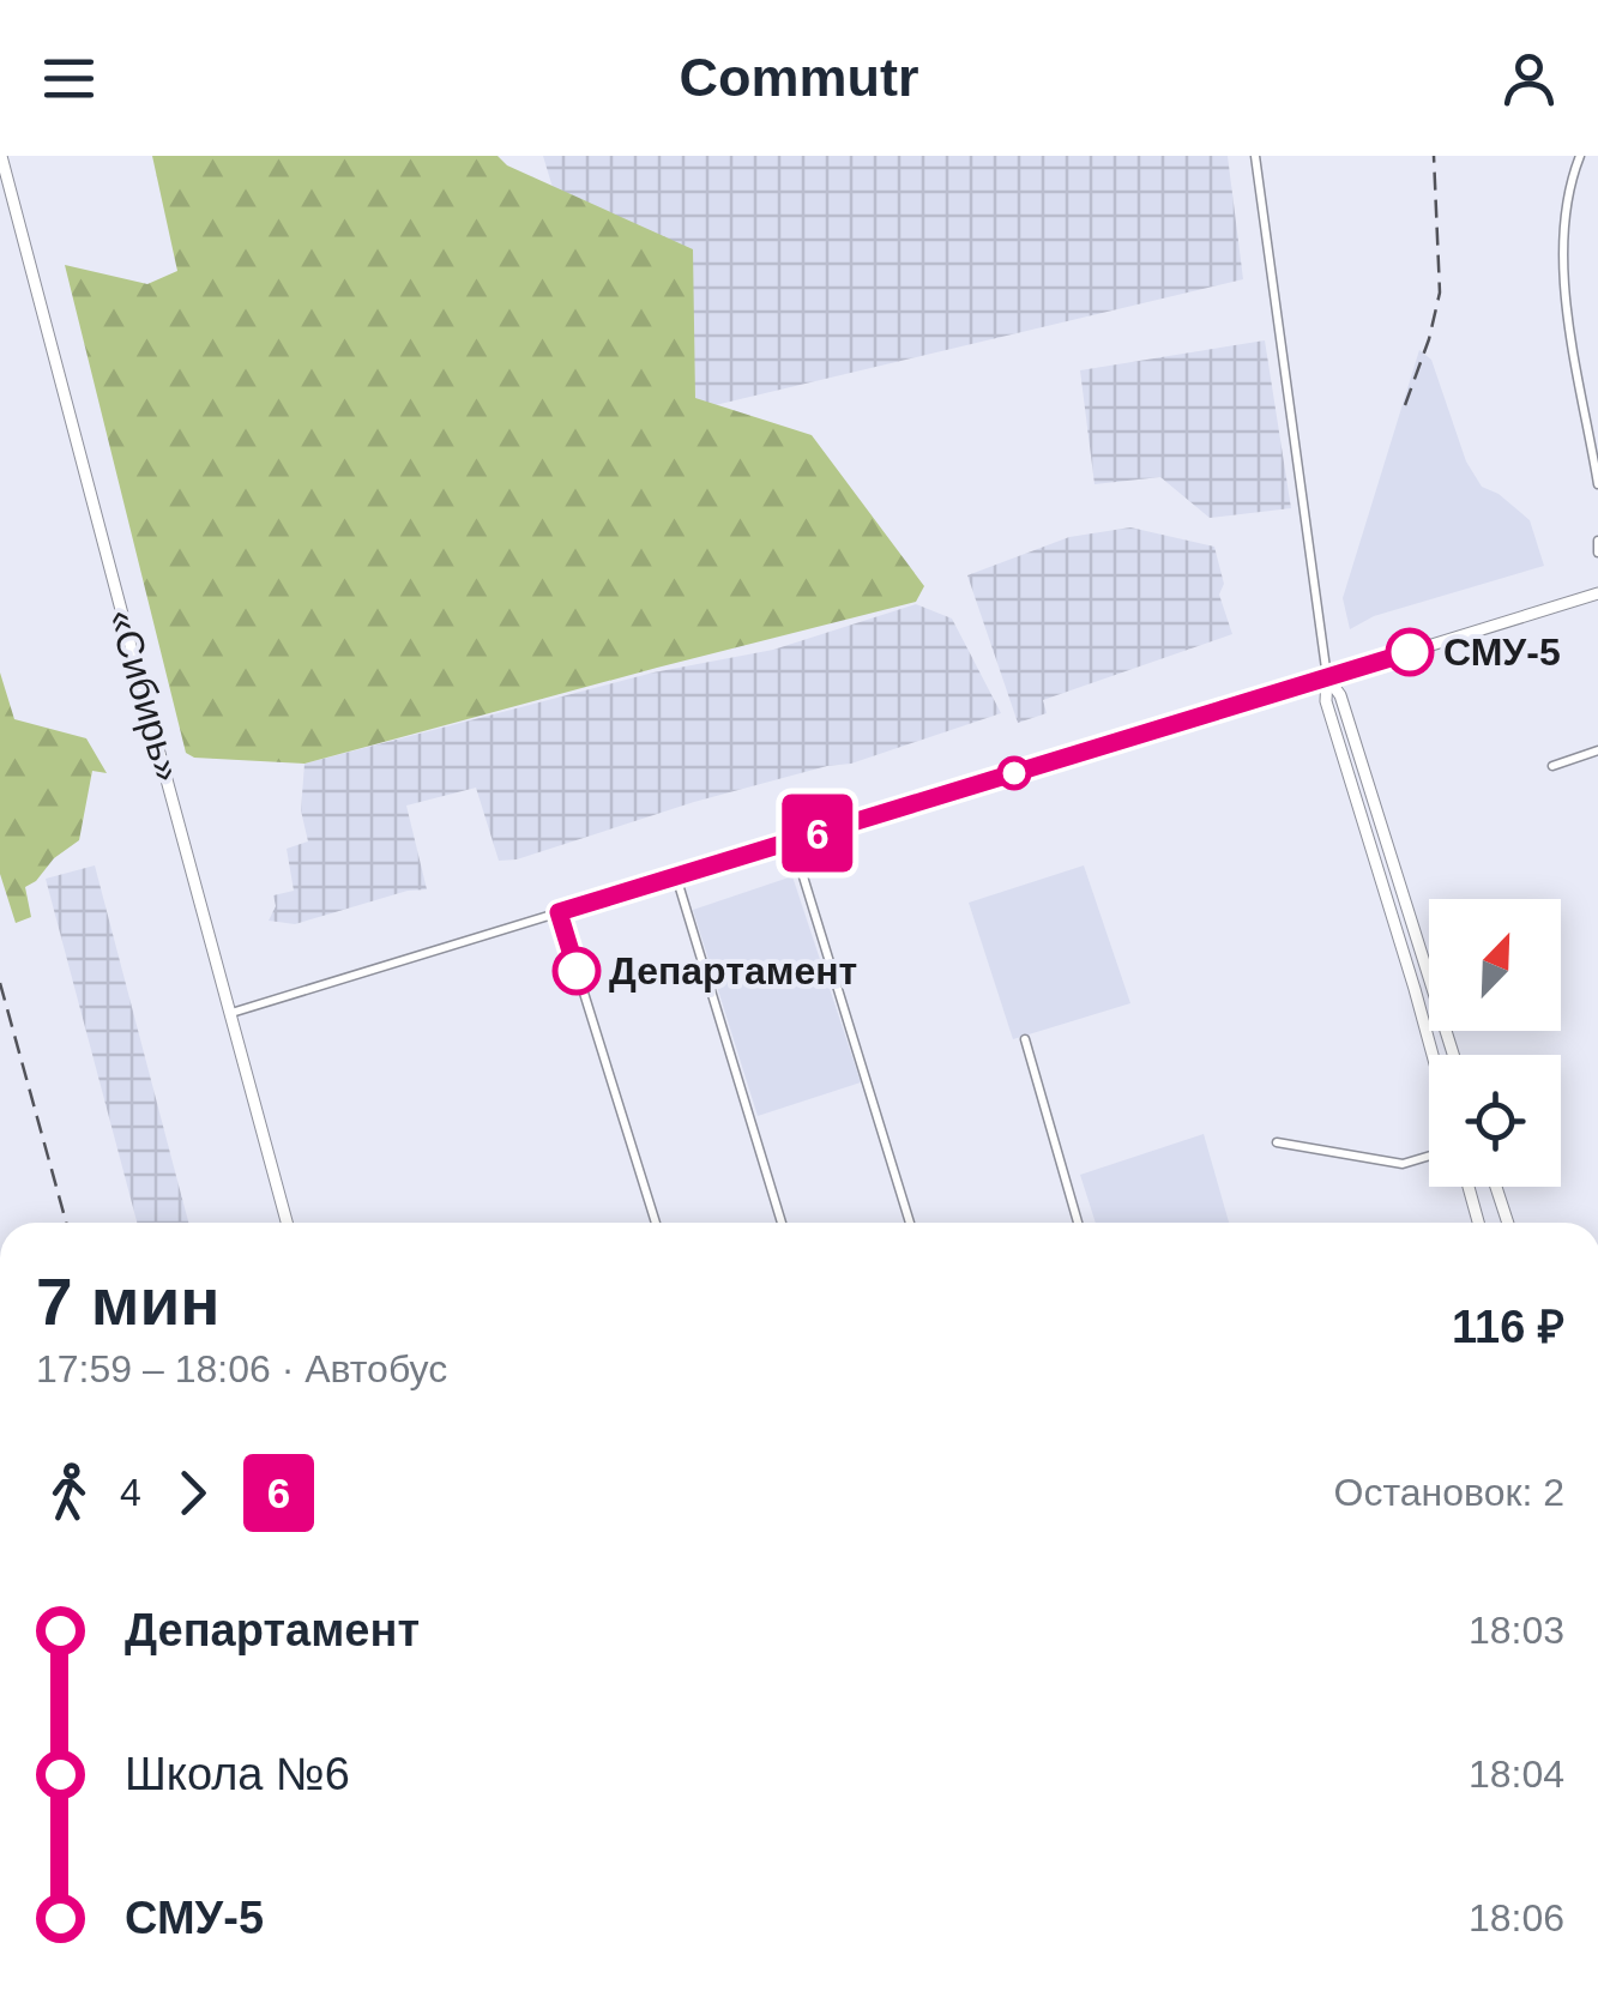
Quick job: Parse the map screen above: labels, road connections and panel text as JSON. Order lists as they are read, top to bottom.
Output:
{
  "streets": {
    "main road": ["«Сибирь»"]
  },
  "places": ["СМУ-5", "Департамент"],
  "lines": ["bus line 6"],
  "north": "top right",
  "page": {
    "header": "Commutr",
    "on_map": "6",
    "heading": ["7 мин", "17:59 – 18:06 · Автобус", "116 ₽"],
    "legs": ["4", "6", "Остановок: 2"],
    "list": [
      {
        "name": "Департамент",
        "value": "18:03"
      },
      {
        "name": "Школа №6",
        "value": "18:04"
      },
      {
        "name": "СМУ-5",
        "value": "18:06"
      }
    ]
  }
}
